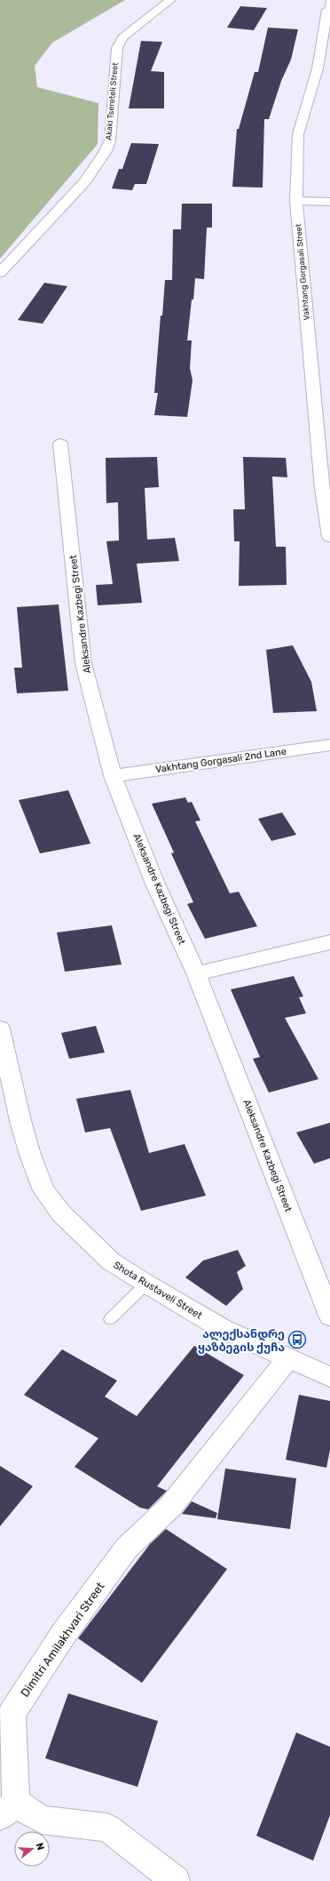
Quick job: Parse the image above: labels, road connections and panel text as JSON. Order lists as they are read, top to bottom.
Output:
{
  "streets": {
    "street": [
      "Akaki Tsereteli Street",
      "Vakhtang Gorgasali Street",
      "Aleksandre Kazbegi Street",
      "Vakhtang Gorgasali 2nd Lane",
      "Shota Rustaveli Street",
      "Dimitri Amilakhvari Street"
    ]
  },
  "crossings": [
    ["Aleksandre Kazbegi Street", "Vakhtang Gorgasali 2nd Lane"],
    ["Shota Rustaveli Street", "Dimitri Amilakhvari Street"]
  ],
  "places": {
    "bus stop": ["ალექსანდრე ყაზბეგის ქუჩა"]
  },
  "north": "right"
}
